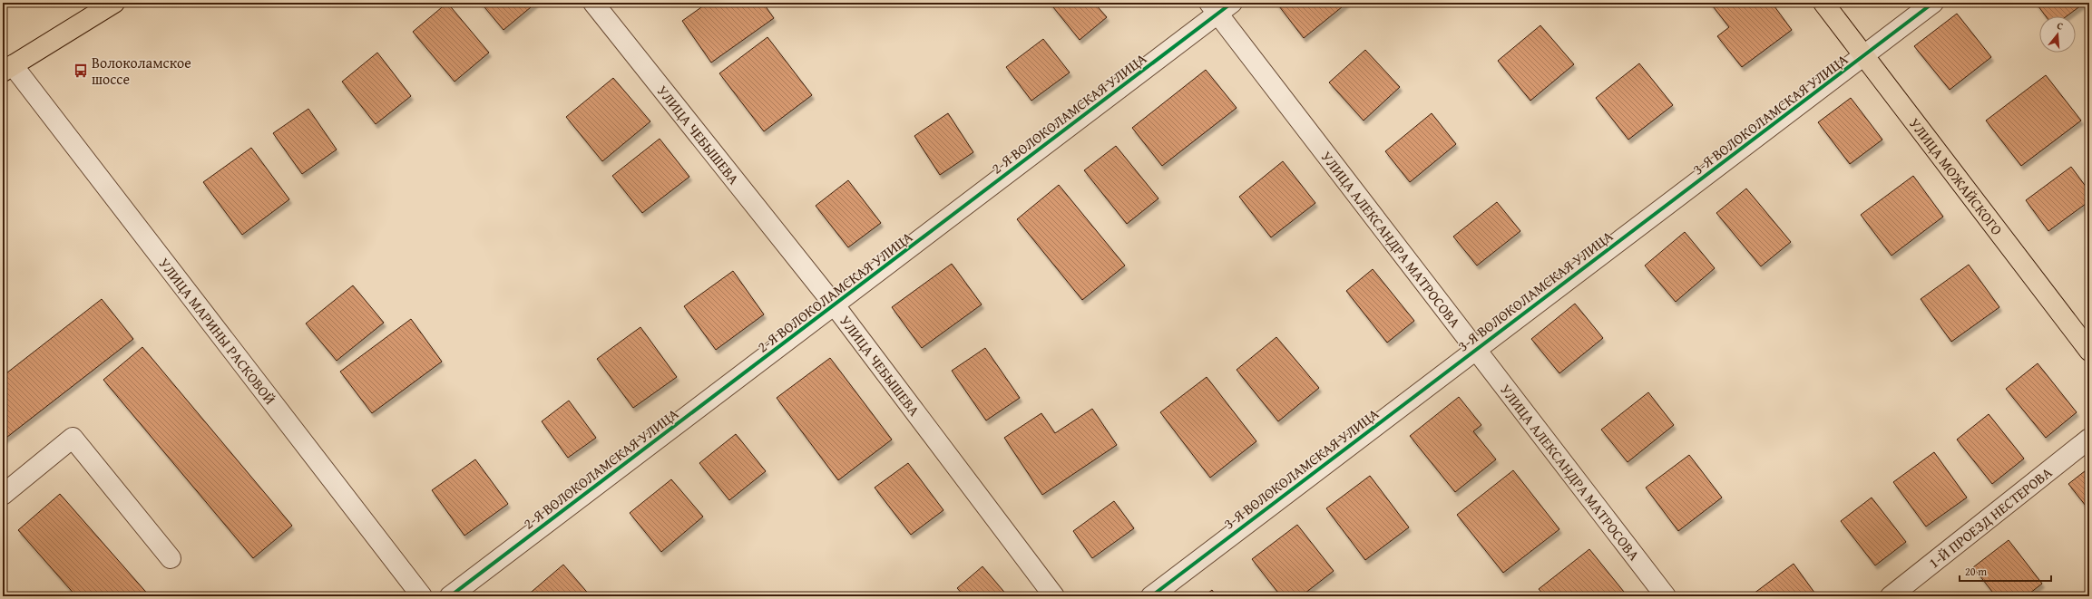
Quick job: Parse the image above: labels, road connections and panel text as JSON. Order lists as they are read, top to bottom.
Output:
{
  "streets": {
    "main road": ["УЛИЦА МОЖАЙСКОГО"],
    "street": [
      "2-Я ВОЛОКОЛАМСКАЯ УЛИЦА",
      "3-Я ВОЛОКОЛАМСКАЯ УЛИЦА",
      "УЛИЦА ЧЕБЫШЕВА",
      "УЛИЦА АЛЕКСАНДРА МАТРОСОВА",
      "УЛИЦА МАРИНЫ РАСКОВОЙ",
      "1-Й ПРОЕЗД НЕСТЕРОВА"
    ]
  },
  "crossings": [
    ["2-Я ВОЛОКОЛАМСКАЯ УЛИЦА", "УЛИЦА ЧЕБЫШЕВА"],
    ["2-Я ВОЛОКОЛАМСКАЯ УЛИЦА", "УЛИЦА АЛЕКСАНДРА МАТРОСОВА"],
    ["3-Я ВОЛОКОЛАМСКАЯ УЛИЦА", "УЛИЦА МОЖАЙСКОГО"],
    ["3-Я ВОЛОКОЛАМСКАЯ УЛИЦА", "УЛИЦА АЛЕКСАНДРА МАТРОСОВА"]
  ],
  "places": {
    "bus stop": ["Волоколамское шоссе"]
  },
  "scale_bar": "20 m",
  "north": "top"
}
